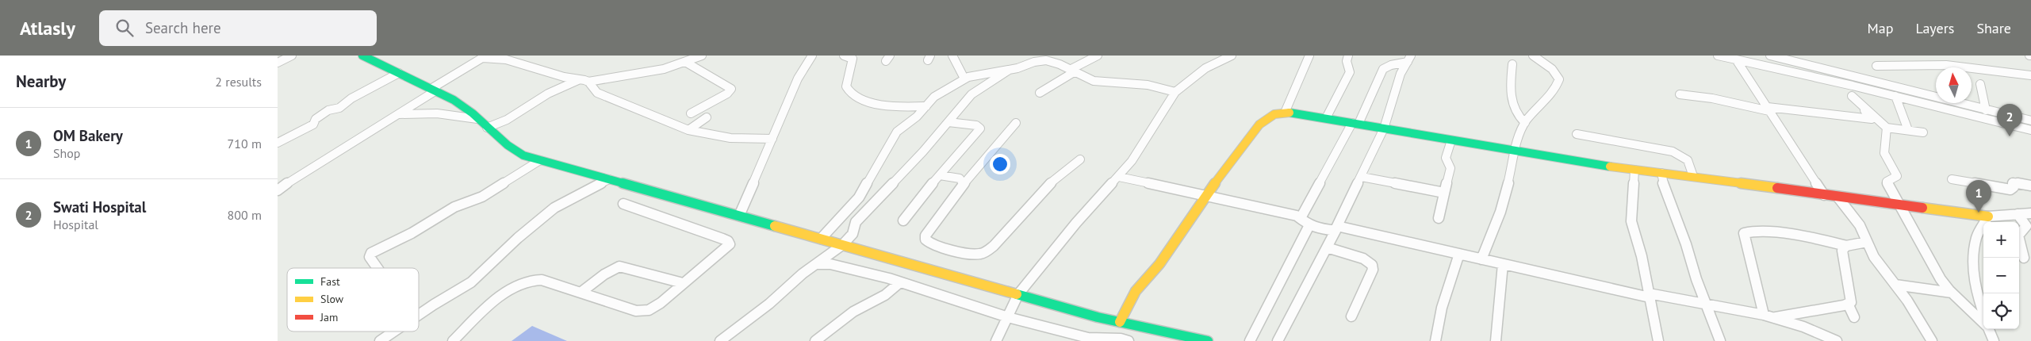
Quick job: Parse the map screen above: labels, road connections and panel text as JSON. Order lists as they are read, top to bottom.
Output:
{
  "legend": ["Fast", "Slow", "Jam"],
  "north": "top",
  "page": {
    "header": "Atlasly",
    "search": "Search here",
    "nav": ["Map", "Layers", "Share"],
    "heading": ["Nearby", "2 results"],
    "pins": ["2", "1"],
    "list": [
      {
        "mark": "1",
        "name": "OM Bakery",
        "note": "Shop",
        "value": "710 m"
      },
      {
        "mark": "2",
        "name": "Swati Hospital",
        "note": "Hospital",
        "value": "800 m"
      }
    ],
    "map_buttons": ["+", "−"]
  }
}
